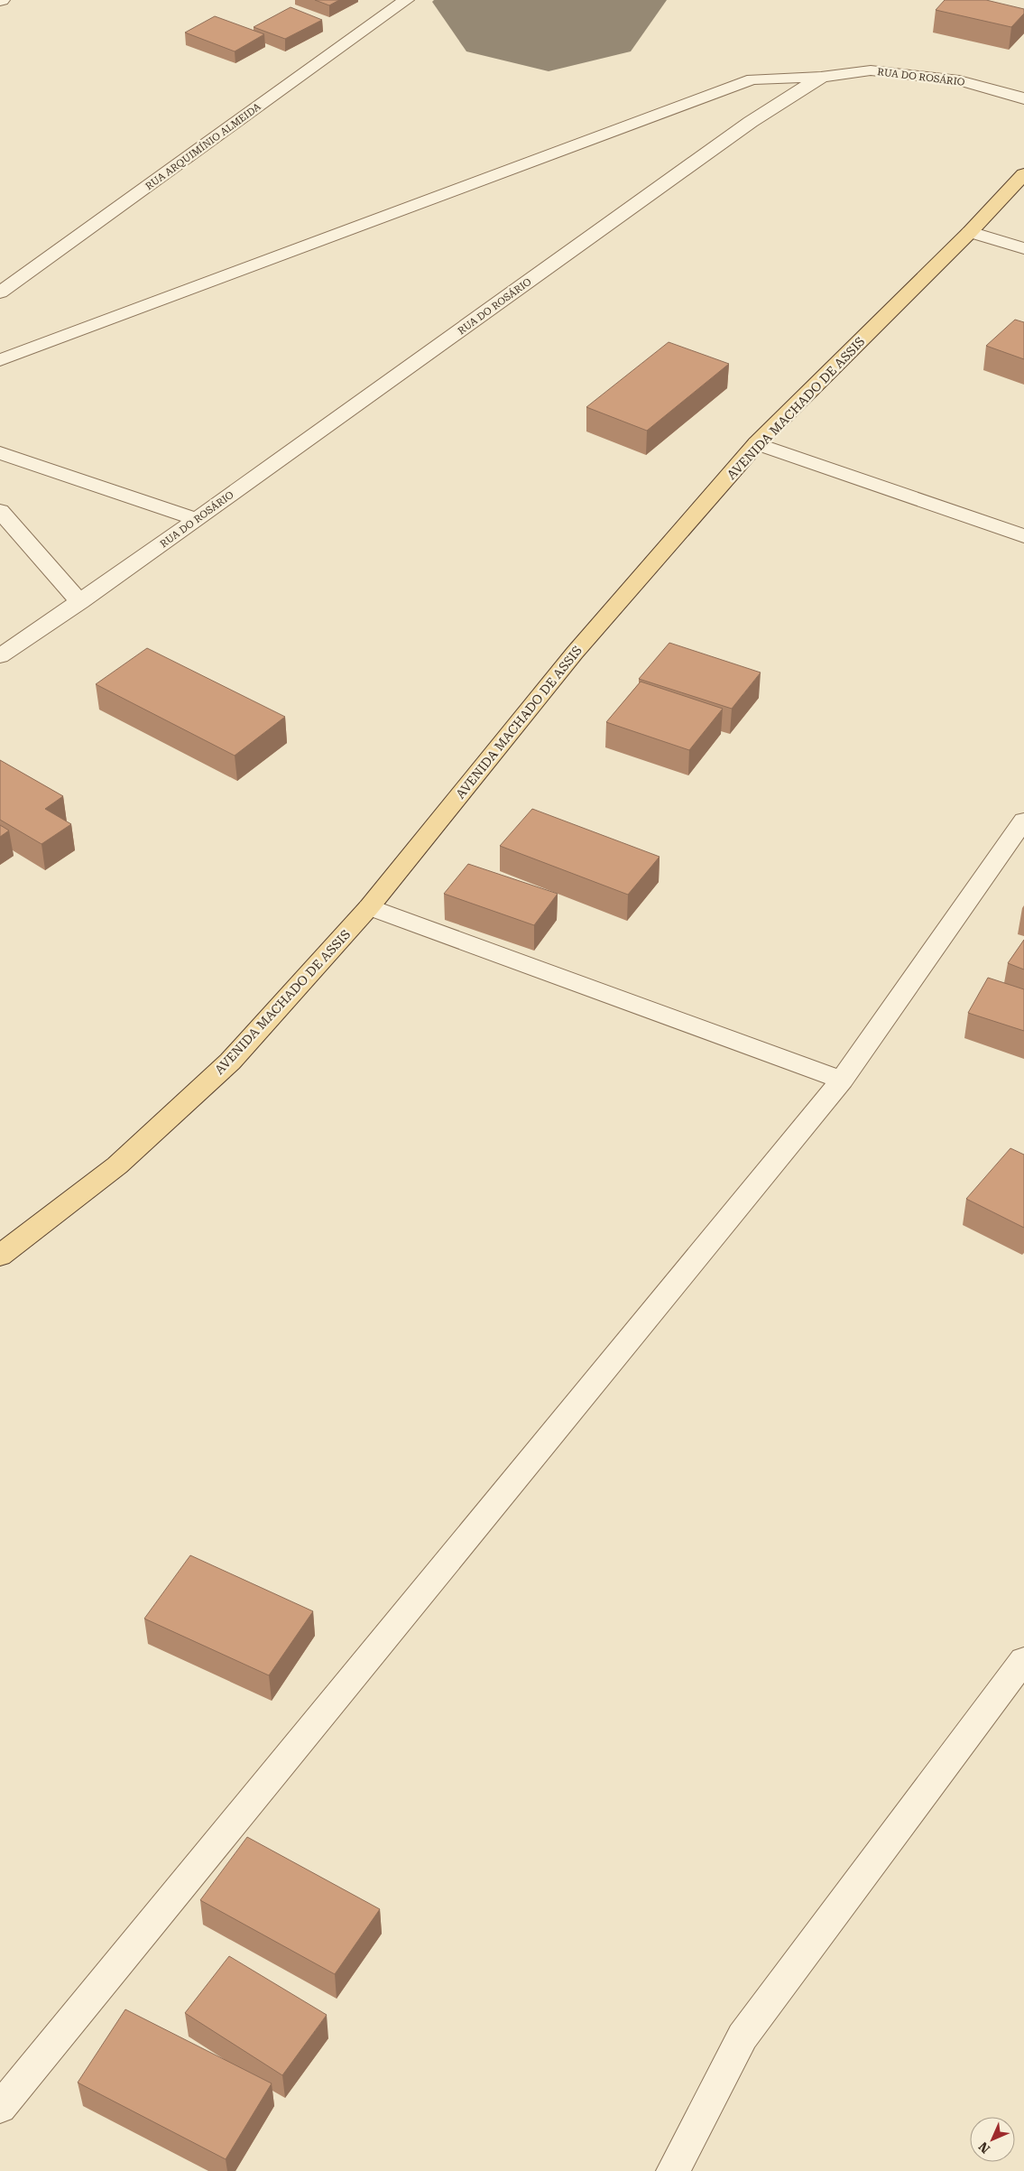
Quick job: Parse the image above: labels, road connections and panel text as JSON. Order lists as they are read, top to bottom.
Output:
{
  "streets": {
    "main road": ["AVENIDA MACHADO DE ASSIS"],
    "street": ["RUA DO ROSÁRIO", "RUA ARQUIMÍNIO ALMEIDA"]
  },
  "north": "bottom left"
}
